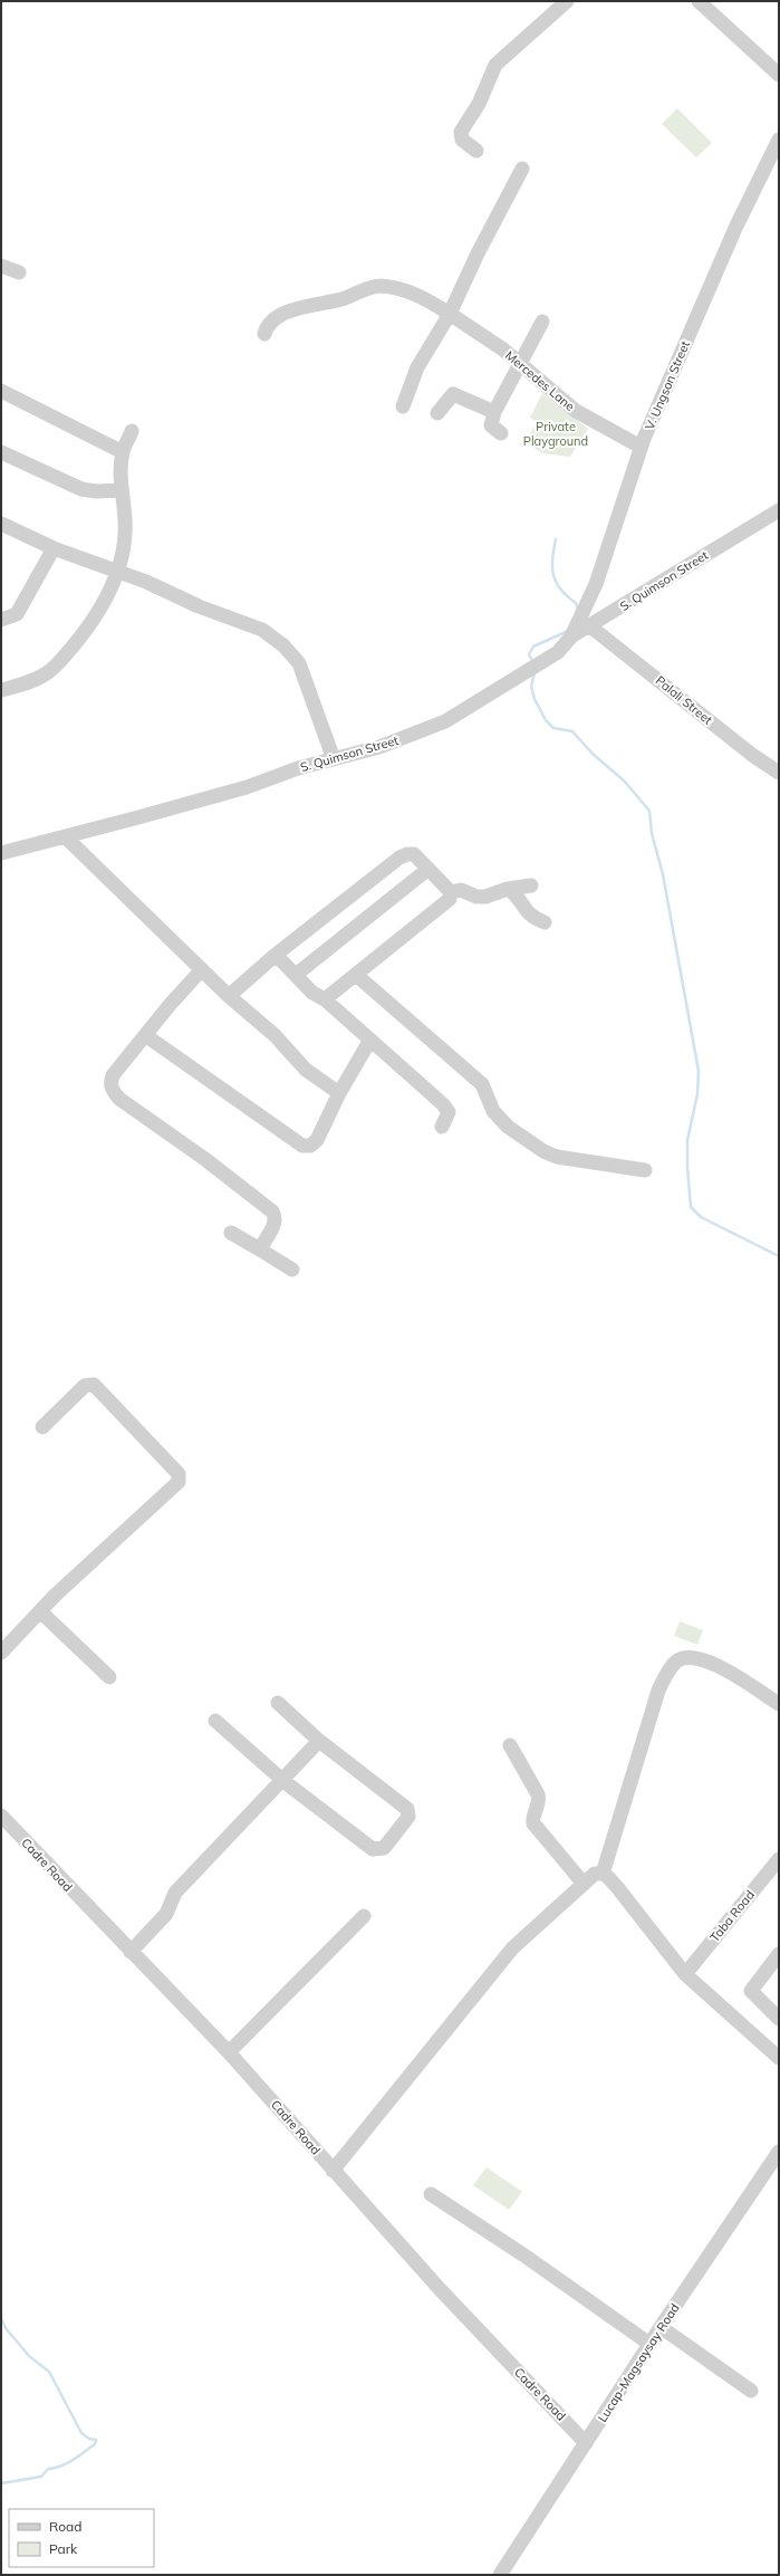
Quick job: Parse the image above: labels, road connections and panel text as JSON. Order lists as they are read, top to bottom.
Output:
{
  "streets": {
    "street": [
      "Mercedes Lane",
      "V. Ungson Street",
      "S. Quimson Street",
      "Palali Street",
      "Cadre Road",
      "Taba Road",
      "Lucap-Magsaysay Road"
    ]
  },
  "crossings": [
    ["Mercedes Lane", "V. Ungson Street"],
    ["V. Ungson Street", "S. Quimson Street"],
    ["S. Quimson Street", "Palali Street"],
    ["Cadre Road", "Lucap-Magsaysay Road"]
  ],
  "parks": ["Private Playground"],
  "legend": ["Road", "Park"]
}
